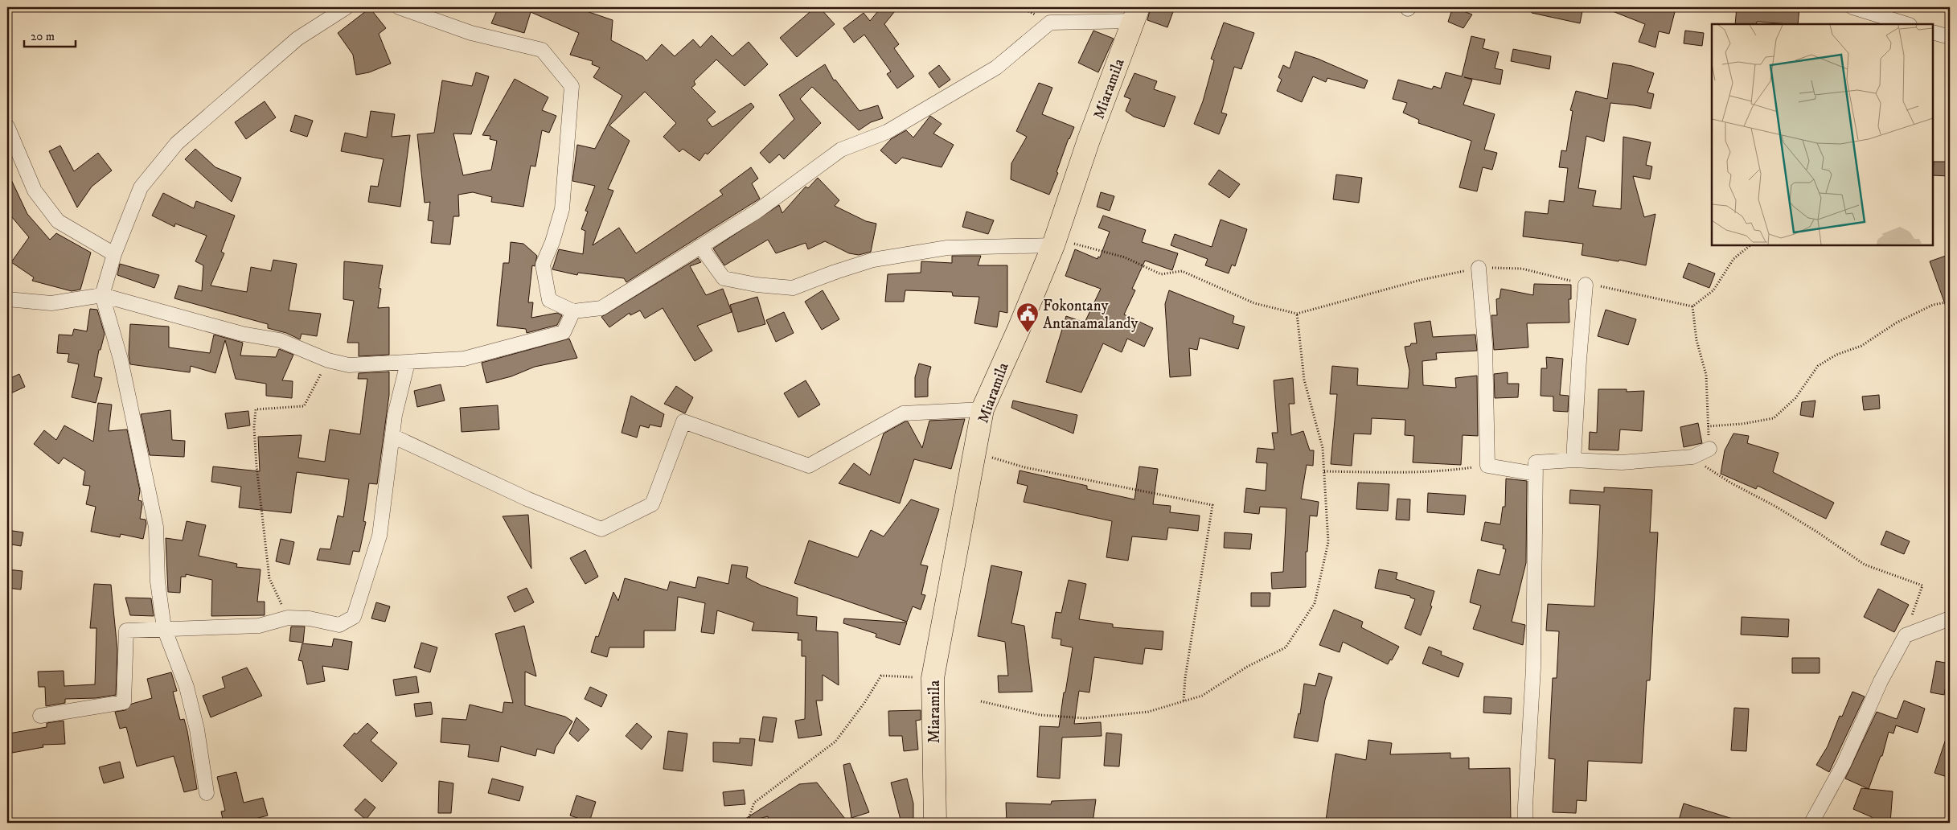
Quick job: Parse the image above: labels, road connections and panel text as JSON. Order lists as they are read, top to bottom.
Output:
{
  "streets": {
    "main road": ["Miaramila"]
  },
  "places": {
    "public building": ["Fokontany Antanamalandy"]
  },
  "scale_bar": "20 m"
}
